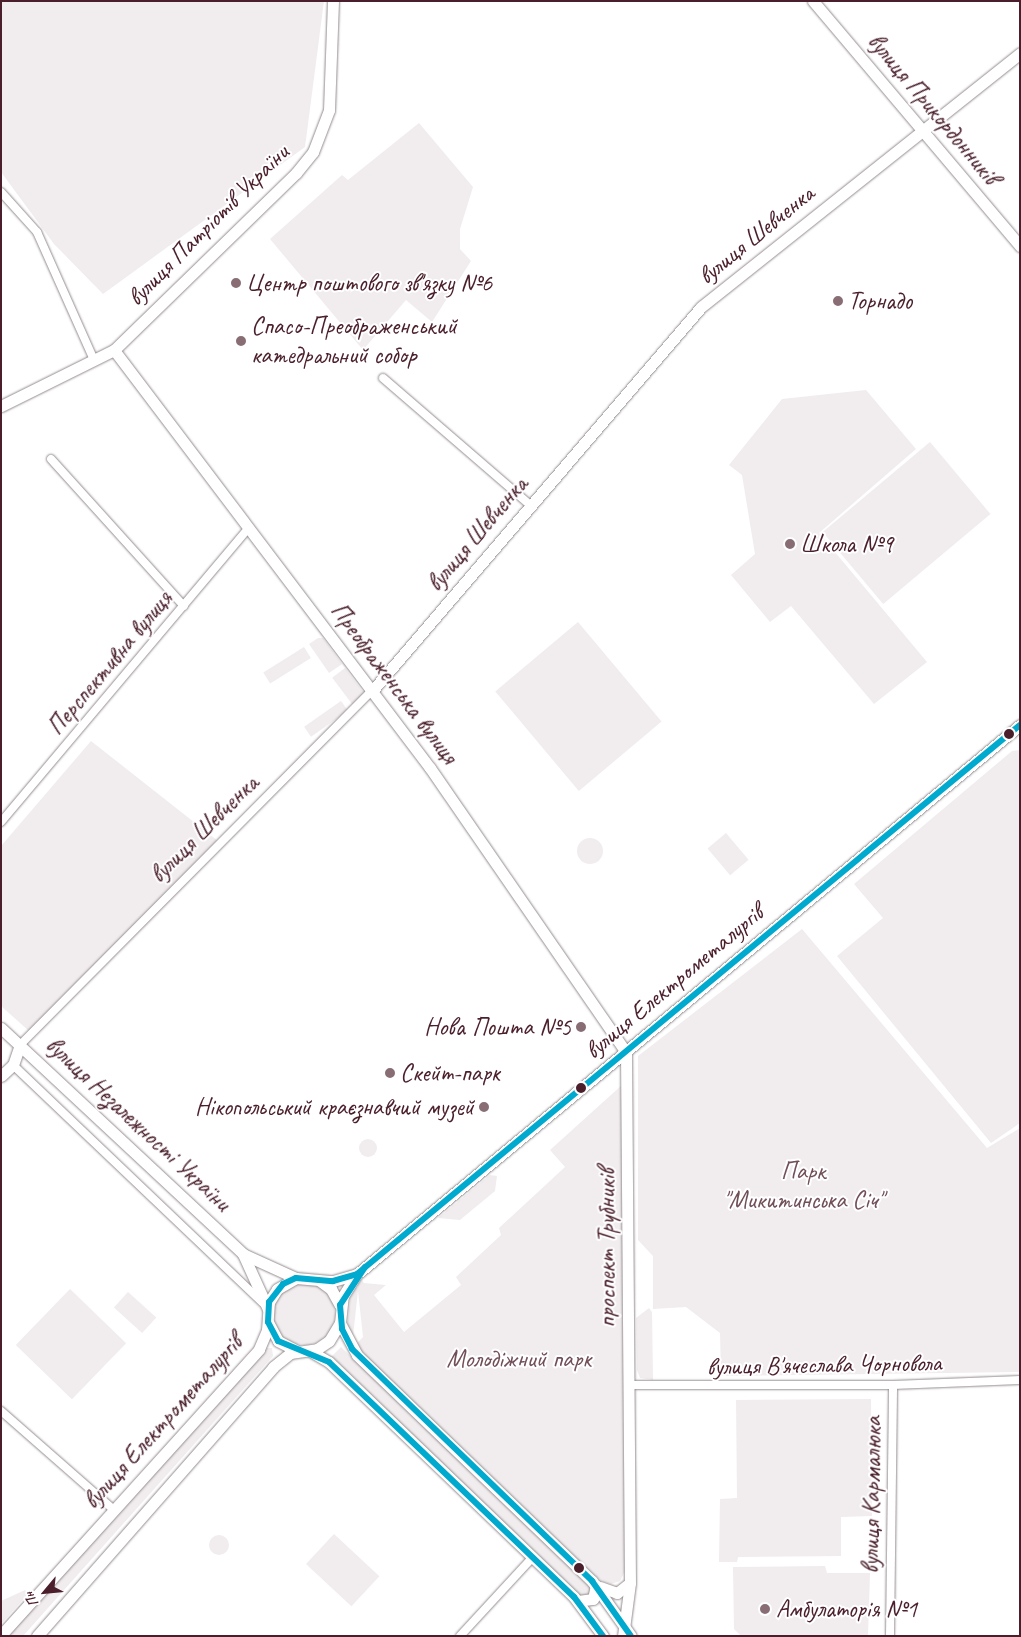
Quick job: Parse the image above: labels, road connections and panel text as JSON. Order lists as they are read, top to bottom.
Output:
{
  "streets": {
    "main road": [
      "вулиця Прикордонників",
      "вулиця Патріотів України",
      "вулиця Шевченка",
      "Преображенська вулиця",
      "вулиця Електрометалургів",
      "вулиця Незалежності України",
      "проспект Трубників"
    ],
    "street": ["Перспективна вулиця", "вулиця В'ячеслава Чорновола", "вулиця Кармалюка"]
  },
  "crossings": [
    ["вулиця Прикордонників", "вулиця Шевченка"],
    ["вулиця Патріотів України", "Преображенська вулиця"],
    ["вулиця Шевченка", "Преображенська вулиця"],
    ["вулиця Шевченка", "вулиця Незалежності України"],
    ["Перспективна вулиця", "Преображенська вулиця"],
    ["Преображенська вулиця", "вулиця Електрометалургів"],
    ["Преображенська вулиця", "проспект Трубників"],
    ["вулиця Електрометалургів", "проспект Трубників"],
    ["проспект Трубників", "вулиця В'ячеслава Чорновола"],
    ["вулиця В'ячеслава Чорновола", "вулиця Кармалюка"]
  ],
  "parks": ["Парк \"Микитинська Січ\"", "Молодіжний парк"],
  "places": [
    "Центр поштового зв'язку №6",
    "Торнадо",
    "Спасо-Преображенський катедральний собор",
    "Школа №9",
    "Нова Пошта №5",
    "Скейт-парк",
    "Нiкопольський краєзнавчий музей",
    "Амбулаторія №1"
  ],
  "north": "bottom left"
}
